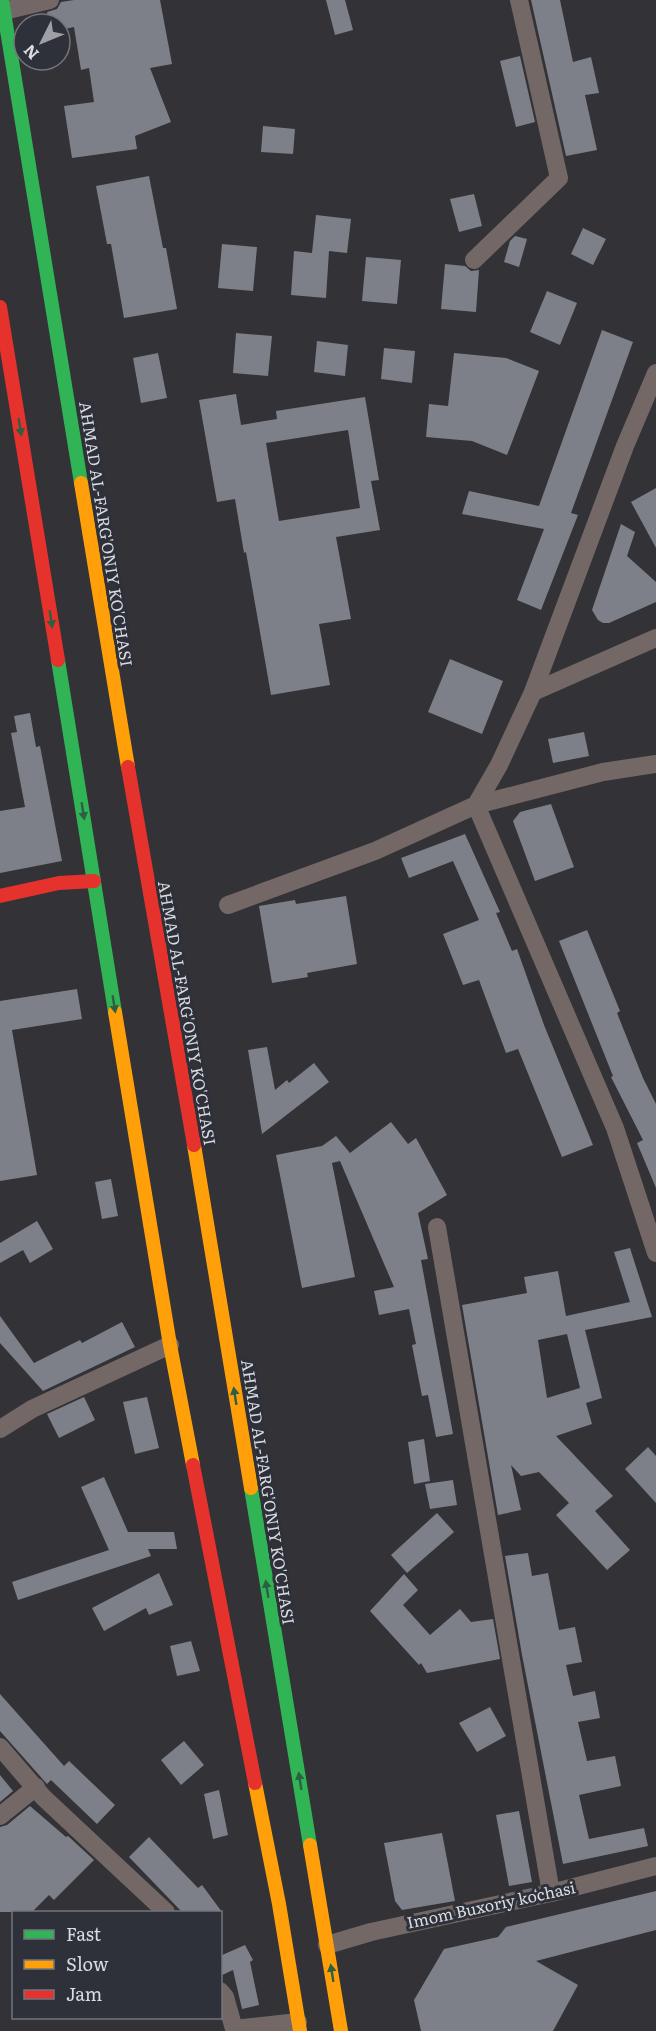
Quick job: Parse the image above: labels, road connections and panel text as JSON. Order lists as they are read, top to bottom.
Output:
{
  "streets": {
    "main road": ["AHMAD AL-FARG'ONIY KO'CHASI"],
    "street": ["Imom Buxoriy koʻchasi"]
  },
  "crossings": [
    ["AHMAD AL-FARG'ONIY KO'CHASI", "Imom Buxoriy koʻchasi"]
  ],
  "legend": ["Fast", "Slow", "Jam"],
  "north": "bottom left"
}
